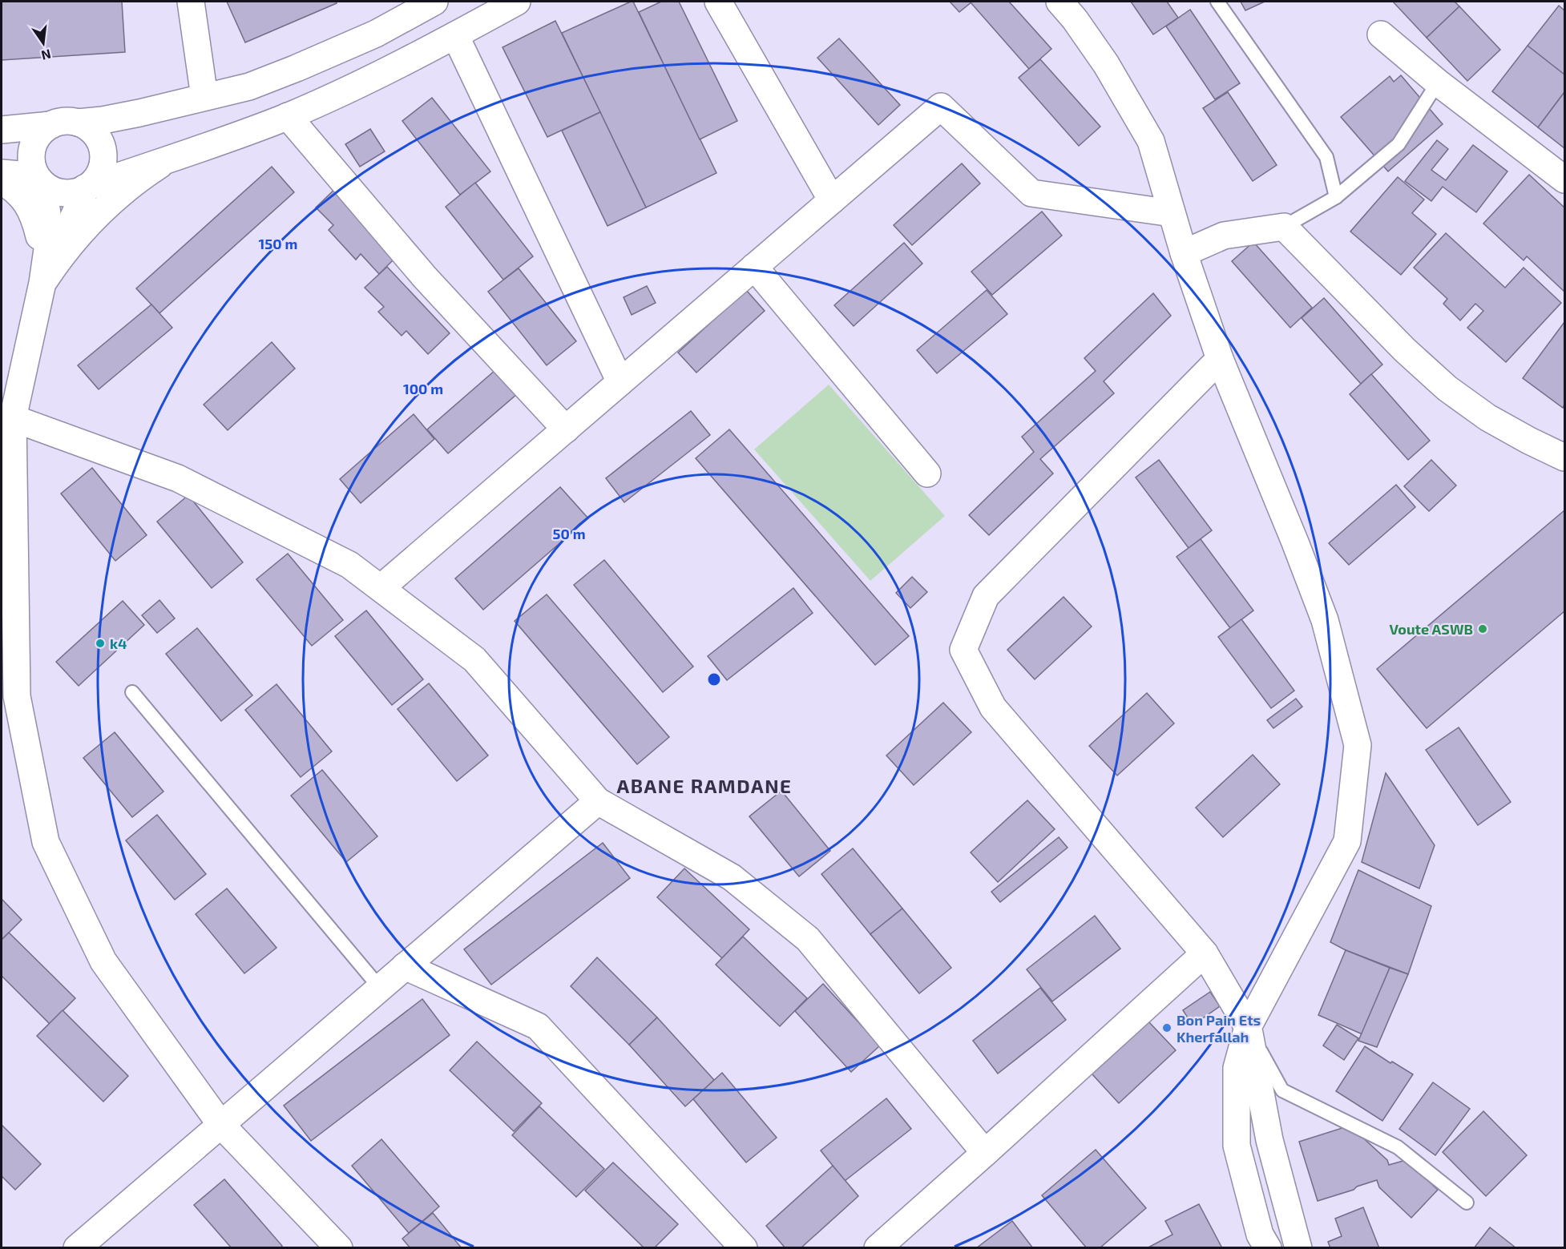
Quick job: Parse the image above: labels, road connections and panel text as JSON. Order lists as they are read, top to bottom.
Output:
{
  "districts": ["ABANE RAMDANE"],
  "places": ["Voute ASWB", "k4", "Bon Pain Ets Kherfallah"],
  "north": "bottom",
  "rings": ["150 m", "100 m", "50 m"]
}
